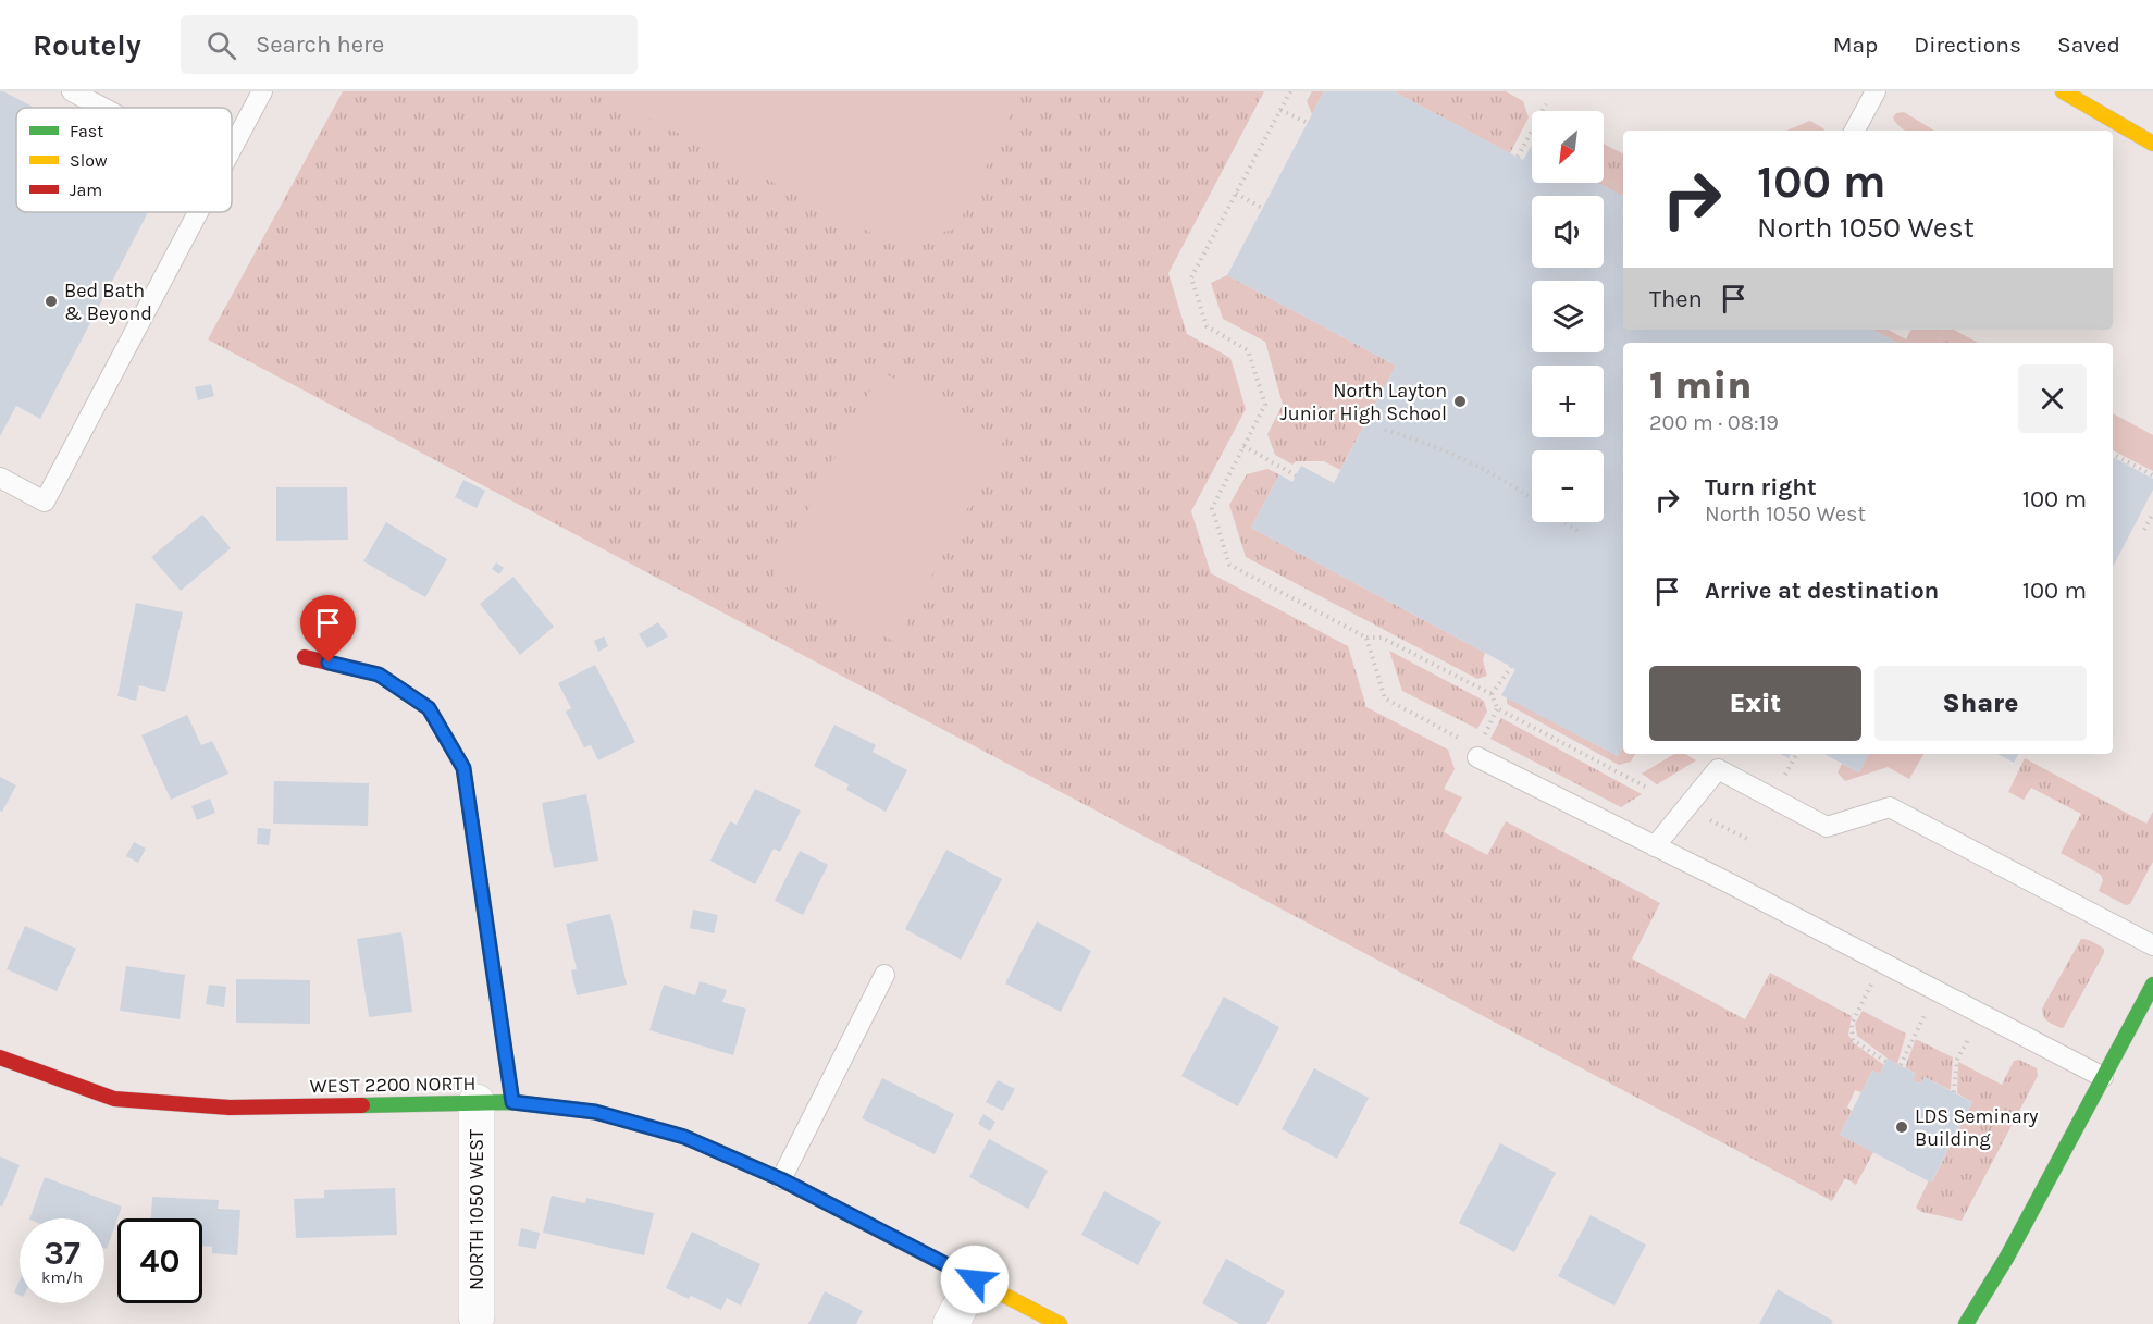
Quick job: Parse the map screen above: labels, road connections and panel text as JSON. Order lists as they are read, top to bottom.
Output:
{
  "streets": {
    "street": ["WEST 2200 NORTH", "NORTH 1050 WEST"]
  },
  "crossings": [
    ["WEST 2200 NORTH", "NORTH 1050 WEST"]
  ],
  "places": ["Bed Bath & Beyond", "North Layton Junior High School", "LDS Seminary Building"],
  "legend": ["Fast", "Slow", "Jam"],
  "north": "bottom left",
  "page": {
    "header": "Routely",
    "search": "Search here",
    "nav": ["Map", "Directions", "Saved"],
    "map_buttons": ["+", "−"],
    "turn": ["100 m", "North 1050 West"],
    "then": "Then",
    "heading": ["1 min", "200 m · 08:19"],
    "list": [
      {
        "name": "Turn right",
        "note": "North 1050 West",
        "value": "100 m"
      },
      {
        "name": "Arrive at destination",
        "value": "100 m"
      }
    ],
    "buttons": ["Exit", "Share"],
    "speed": "37 km/h",
    "limit": "40"
  }
}
